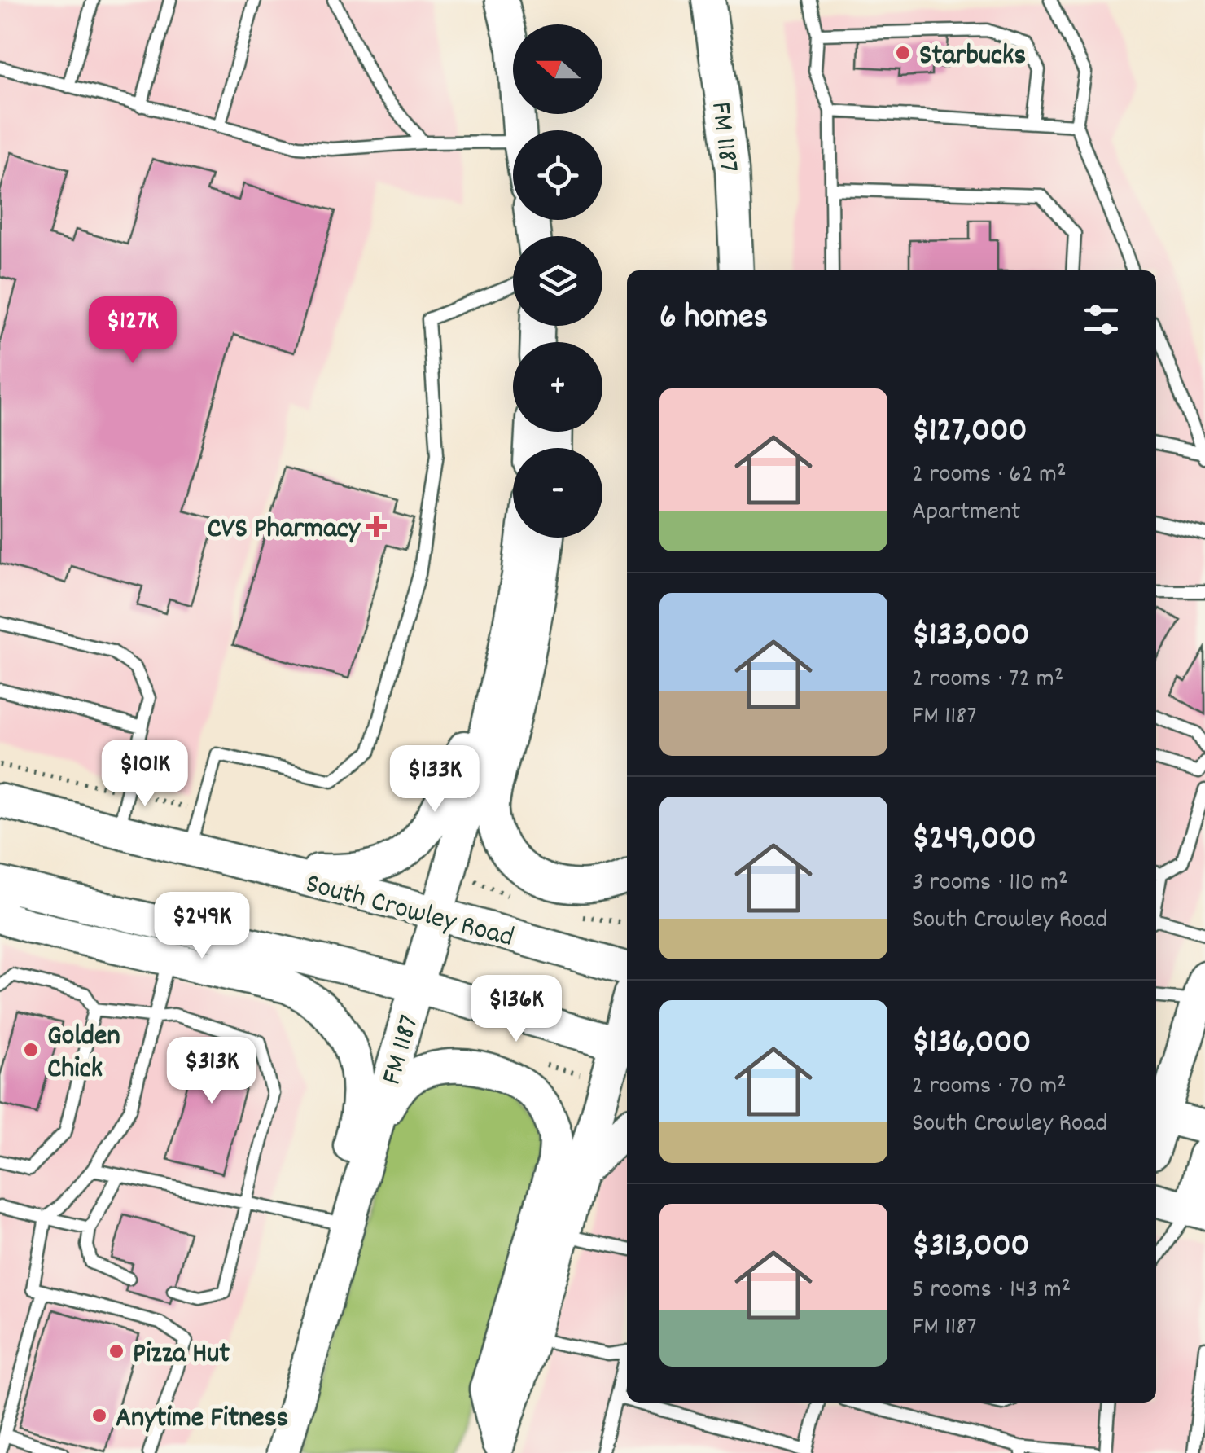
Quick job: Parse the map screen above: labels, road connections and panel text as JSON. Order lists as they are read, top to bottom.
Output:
{
  "streets": {
    "main road": ["FM 1187", "South Crowley Road"]
  },
  "crossings": [
    ["FM 1187", "South Crowley Road"]
  ],
  "places": {
    "other": [
      "Starbucks",
      "Golden Chick",
      "Pizza Hut",
      "Anytime Fitness"
    ],
    "health": ["CVS Pharmacy"]
  },
  "north": "left",
  "page": {
    "map_buttons": ["+", "−"],
    "heading": "6 homes",
    "price": [
      "$127K",
      "$101K",
      "$133K",
      "$249K",
      "$136K",
      "$313K"
    ],
    "list": [
      {
        "name": "$127,000",
        "note": "2 rooms · 62 m² · Apartment"
      },
      {
        "name": "$133,000",
        "note": "2 rooms · 72 m² · FM 1187"
      },
      {
        "name": "$249,000",
        "note": "3 rooms · 110 m² · South Crowley Road"
      },
      {
        "name": "$136,000",
        "note": "2 rooms · 70 m² · South Crowley Road"
      },
      {
        "name": "$313,000",
        "note": "5 rooms · 143 m² · FM 1187"
      }
    ]
  }
}
